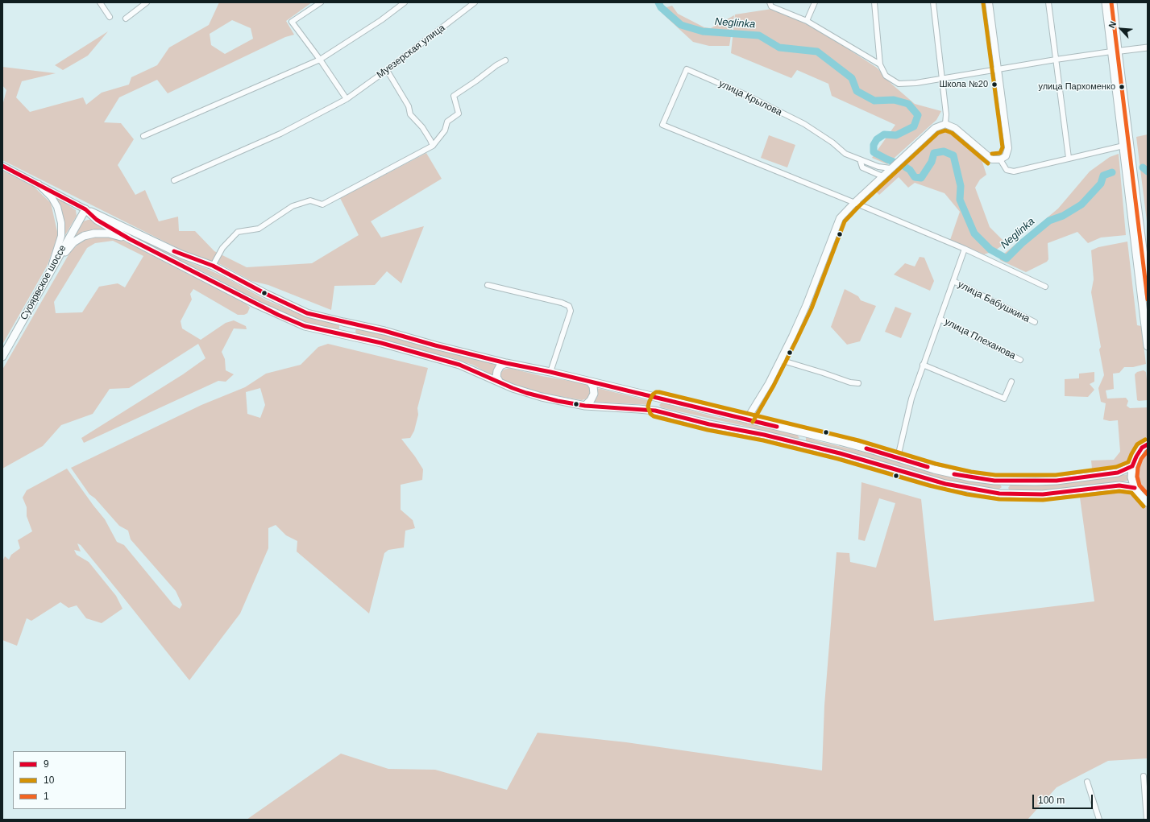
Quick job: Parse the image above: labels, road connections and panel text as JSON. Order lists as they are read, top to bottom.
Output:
{
  "streets": {
    "main road": ["Суоярвское шоссе"],
    "street": [
      "Муезерская улица",
      "улица Крылова",
      "улица Бабушкина",
      "улица Плеханова"
    ]
  },
  "water": ["Neglinka"],
  "places": ["Школа №20", "улица Пархоменко"],
  "lines": ["transit line 1", "transit line 10", "transit line 9"],
  "legend": ["9", "10", "1"],
  "scale_bar": "100 m",
  "north": "top left"
}
